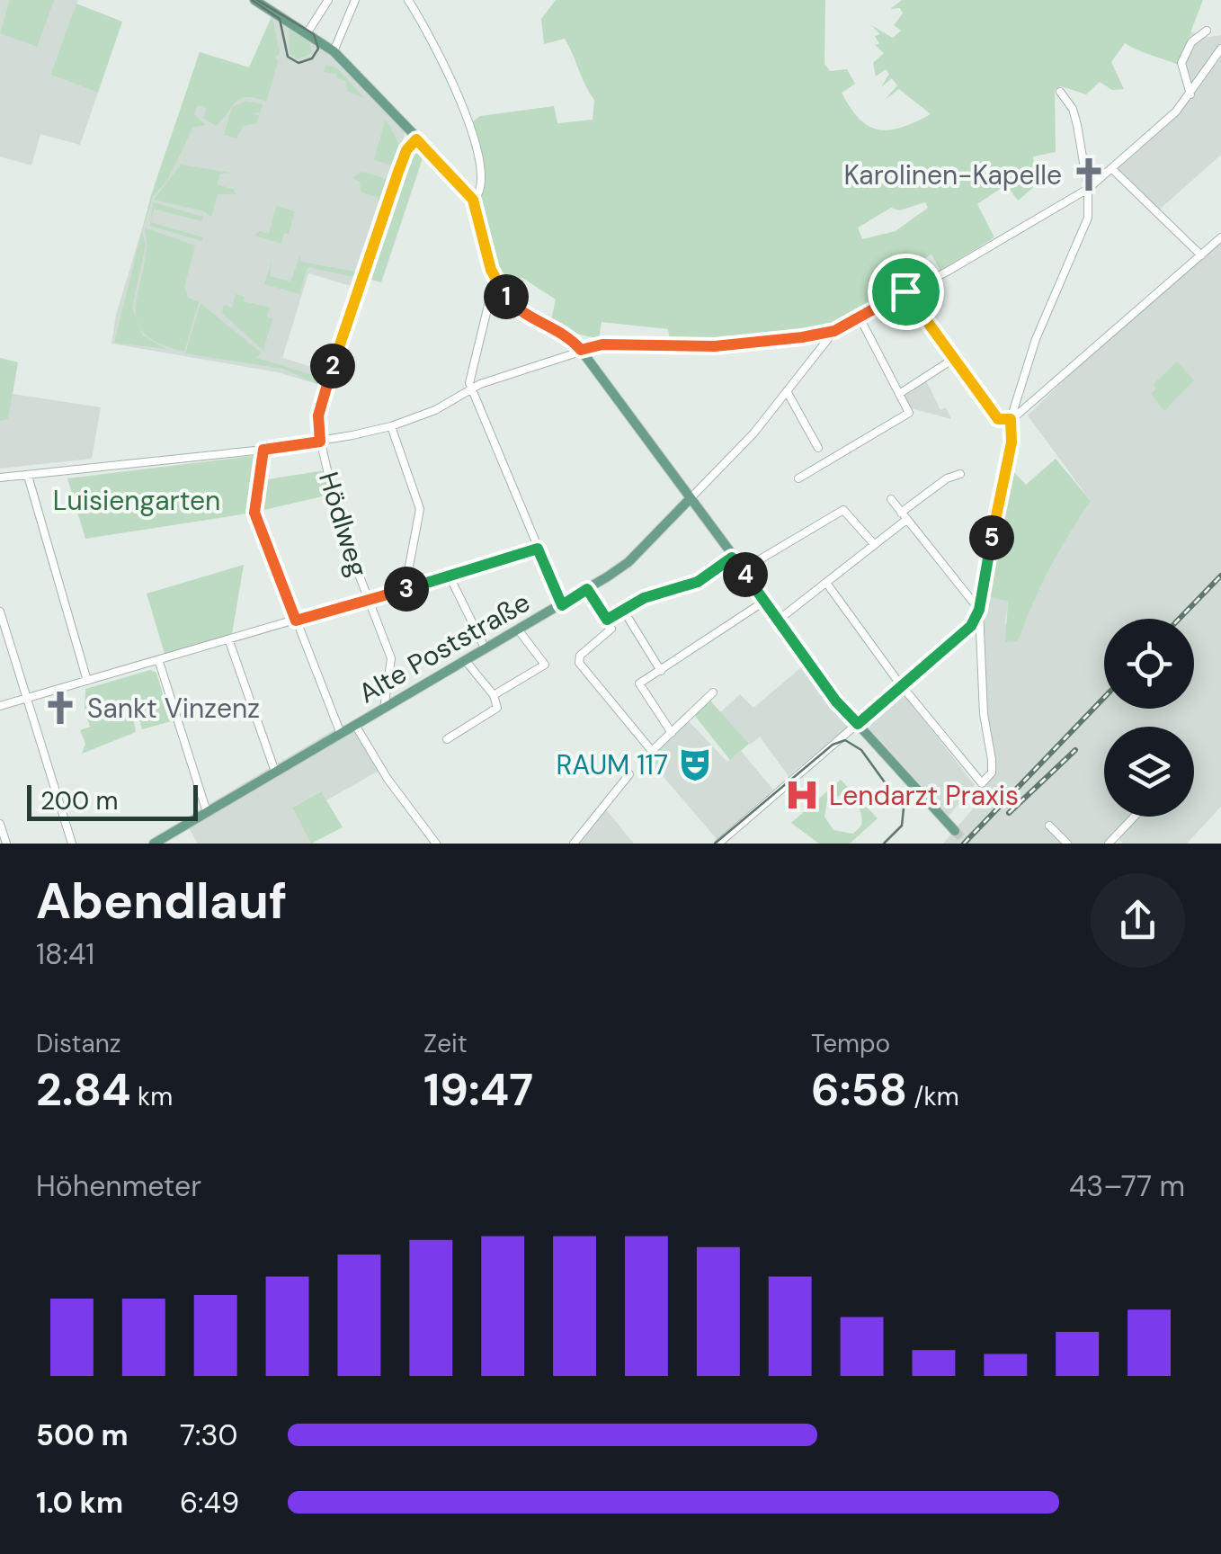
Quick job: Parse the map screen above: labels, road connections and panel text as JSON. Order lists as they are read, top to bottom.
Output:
{
  "streets": {
    "main road": ["Alte Poststraße"],
    "street": ["Hödlweg"]
  },
  "crossings": [
    ["Hödlweg", "Alte Poststraße"]
  ],
  "parks": ["Luisiengarten"],
  "places": {
    "church": ["Karolinen-Kapelle", "Sankt Vinzenz"],
    "theatre": ["RAUM 117"],
    "hospital": ["Lendarzt Praxis"]
  },
  "scale_bar": "200 m",
  "page": {
    "pins": [
      "1",
      "2",
      "5",
      "4",
      "3"
    ],
    "scale": "200 m",
    "heading": ["Abendlauf", "18:41"],
    "stats": [
      ["Distanz", "2.84 km"],
      ["Zeit", "19:47"],
      ["Tempo", "6:58 /km"]
    ],
    "chart": ["Höhenmeter", "43–77 m"],
    "list": [
      {
        "name": "500 m",
        "note": "7:30"
      },
      {
        "name": "1.0 km",
        "note": "6:49"
      }
    ]
  }
}
